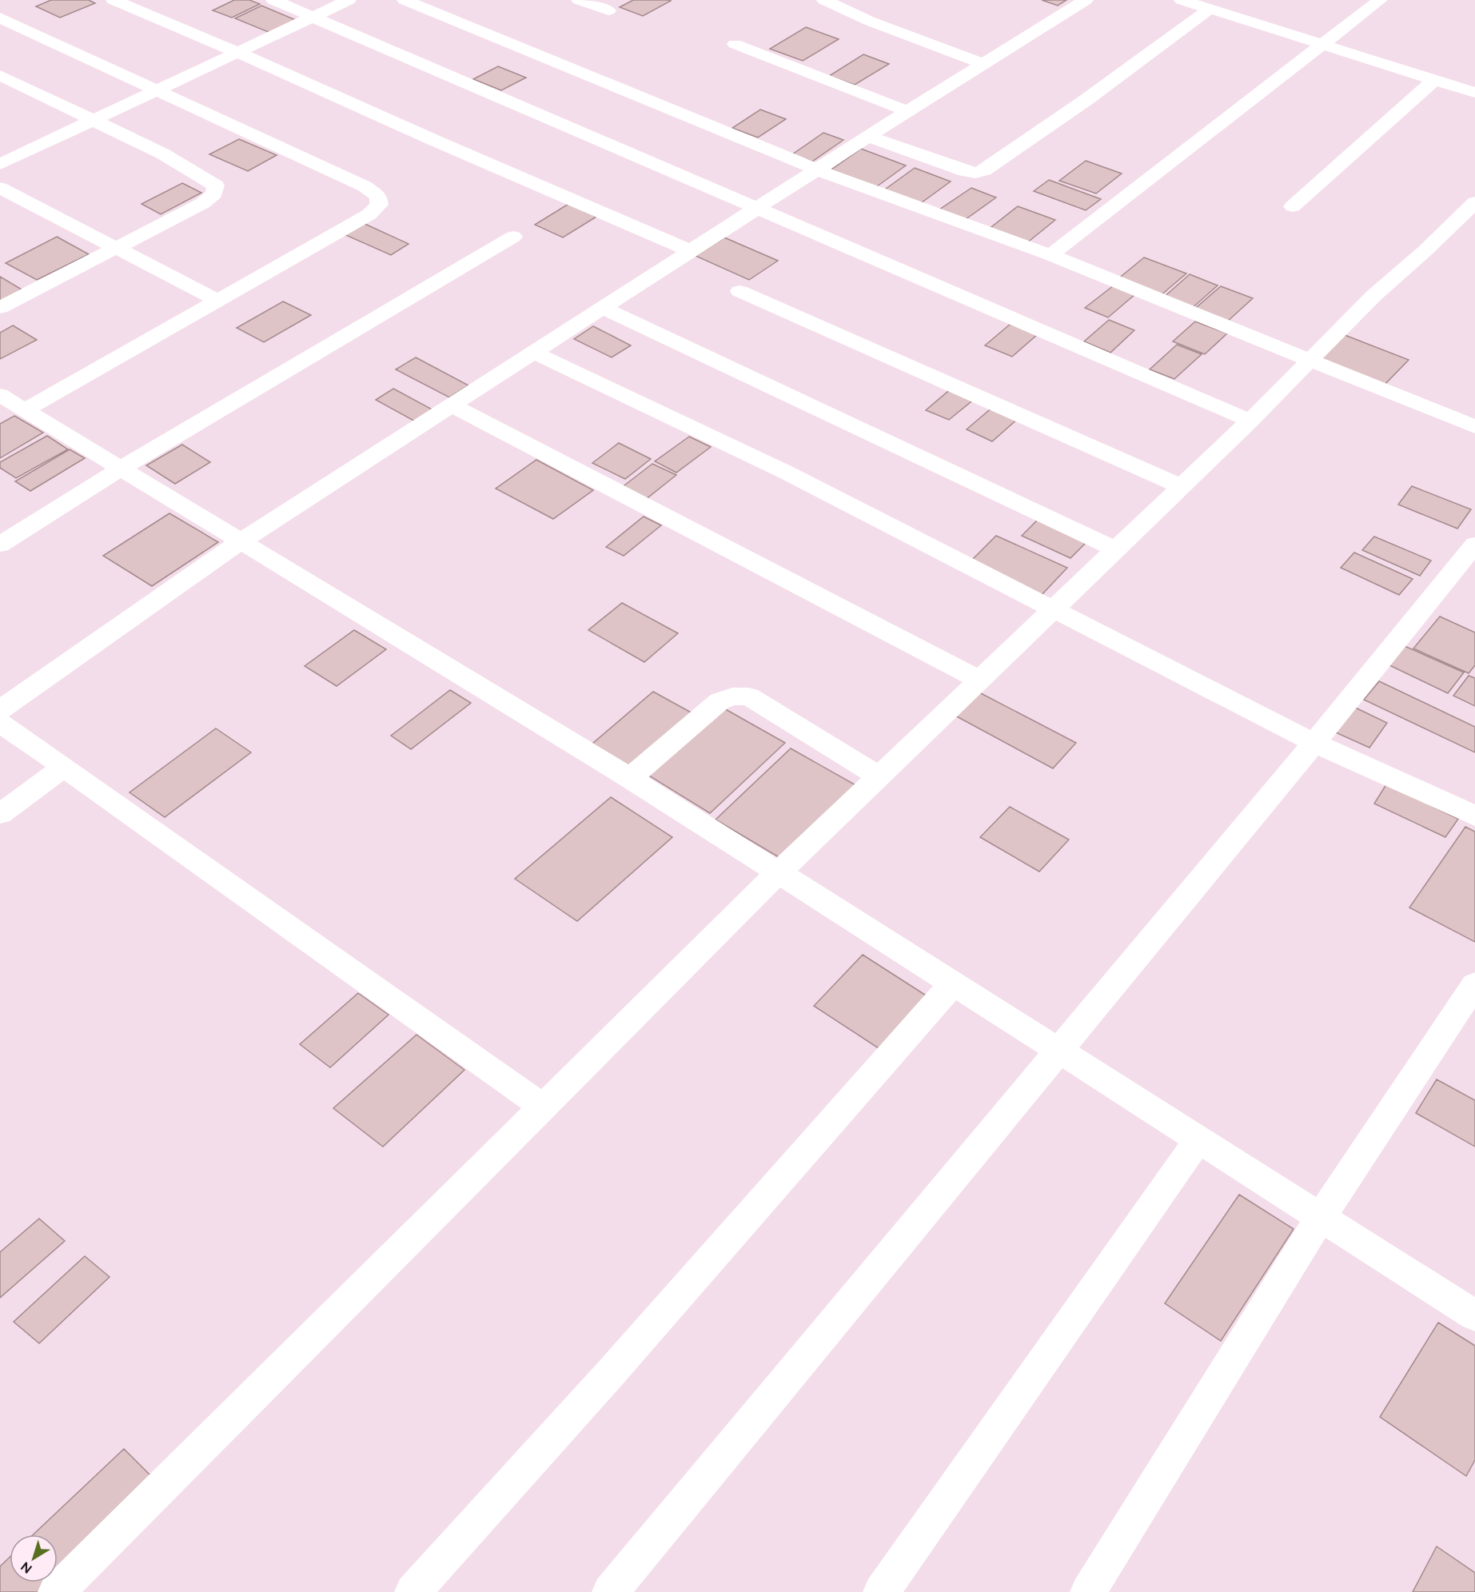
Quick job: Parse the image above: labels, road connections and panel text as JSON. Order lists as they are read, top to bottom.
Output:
{
  "north": "bottom left"
}
